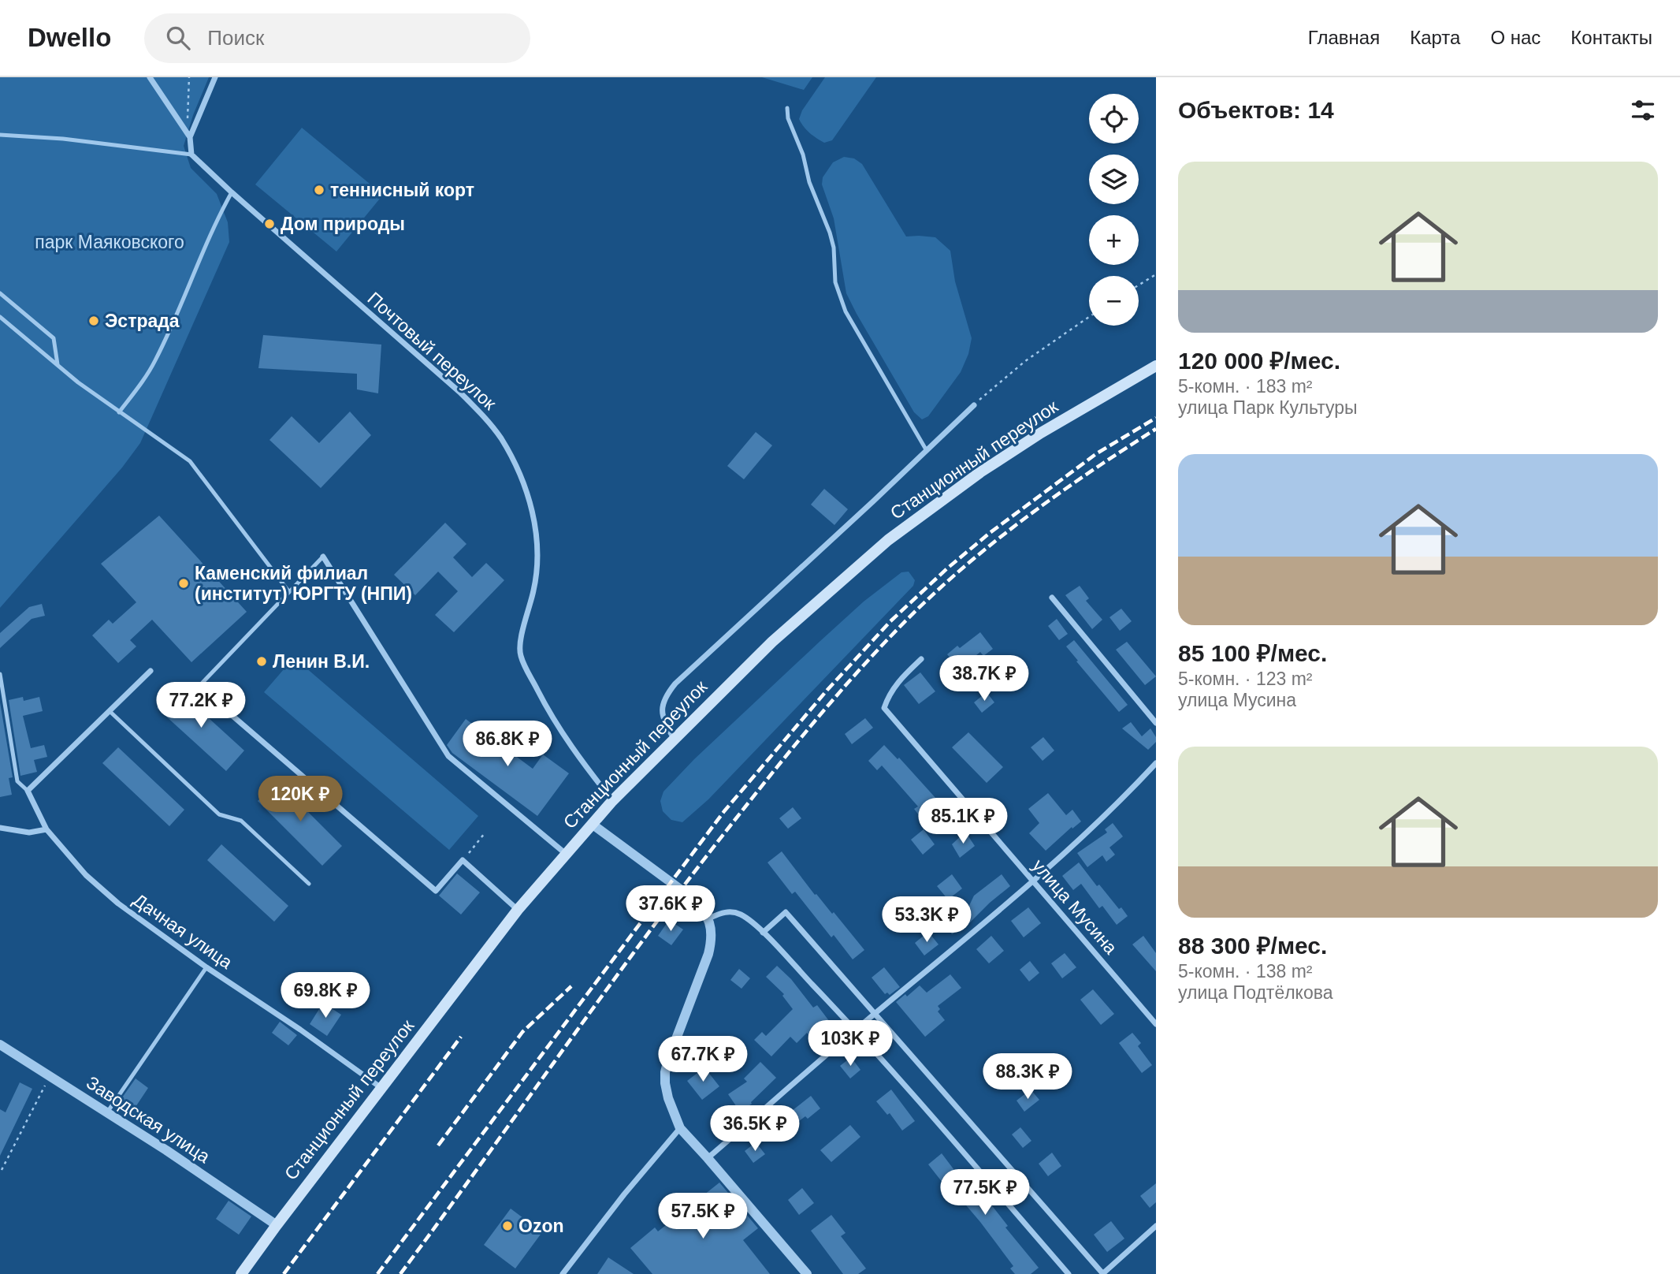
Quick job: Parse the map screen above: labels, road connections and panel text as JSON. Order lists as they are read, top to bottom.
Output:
{
  "streets": {
    "main road": ["Станционный переулок"],
    "street": [
      "Почтовый переулок",
      "улица Мусина",
      "Дачная улица",
      "Заводская улица"
    ]
  },
  "crossings": [
    ["Почтовый переулок", "Станционный переулок"],
    ["Станционный переулок", "Дачная улица"],
    ["Станционный переулок", "Заводская улица"]
  ],
  "parks": ["парк Маяковского"],
  "places": [
    "теннисный корт",
    "Дом природы",
    "Эстрада",
    "Каменский филиал (институт) ЮРГТУ (НПИ)",
    "Ленин В.И.",
    "Ozon"
  ],
  "page": {
    "header": "Dwello",
    "search": "Поиск",
    "nav": [
      "Главная",
      "Карта",
      "О нас",
      "Контакты"
    ],
    "heading": "Объектов: 14",
    "map_buttons": ["+", "−"],
    "list": [
      {
        "name": "120 000 ₽/мес.",
        "note": "5-комн. · 183 m² · улица Парк Культуры"
      },
      {
        "name": "85 100 ₽/мес.",
        "note": "5-комн. · 123 m² · улица Мусина"
      },
      {
        "name": "88 300 ₽/мес.",
        "note": "5-комн. · 138 m² · улица Подтёлкова"
      }
    ],
    "price": [
      "38.7K ₽",
      "77.2K ₽",
      "86.8K ₽",
      "120K ₽",
      "85.1K ₽",
      "37.6K ₽",
      "53.3K ₽",
      "69.8K ₽",
      "103K ₽",
      "67.7K ₽",
      "88.3K ₽",
      "36.5K ₽",
      "77.5K ₽",
      "57.5K ₽"
    ]
  }
}
